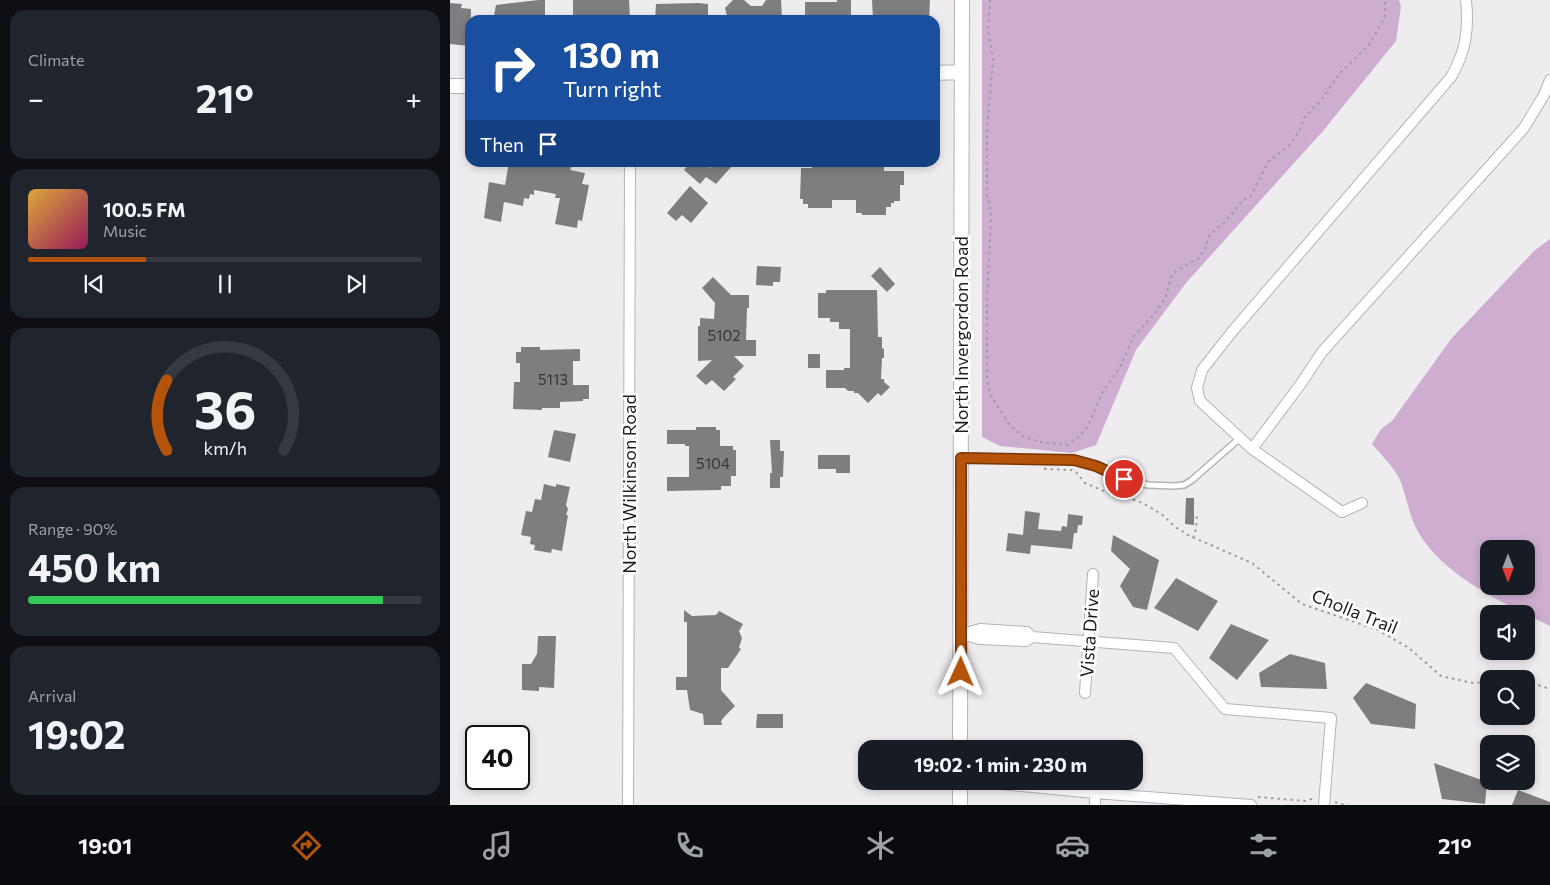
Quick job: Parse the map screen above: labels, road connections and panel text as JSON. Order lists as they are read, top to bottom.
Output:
{
  "streets": {
    "street": ["North Invergordon Road", "North Wilkinson Road", "Vista Drive"],
    "path": ["Cholla Trail"]
  },
  "house_numbers": ["5102", "5113", "5104"],
  "north": "bottom",
  "page": {
    "tile": [
      "Climate",
      ["Range · 90%", "450 km"],
      ["Arrival", "19:02"]
    ],
    "turn": ["130 m", "Turn right"],
    "heat": ["−", "21°", "+"],
    "then": "Then",
    "song": ["100.5 FM", "Music"],
    "limit": "40",
    "trip": "19:02 · 1 min · 230 m",
    "tabs": ["19:01", "21°"],
    "gauge": ["36", "km/h"]
  }
}
